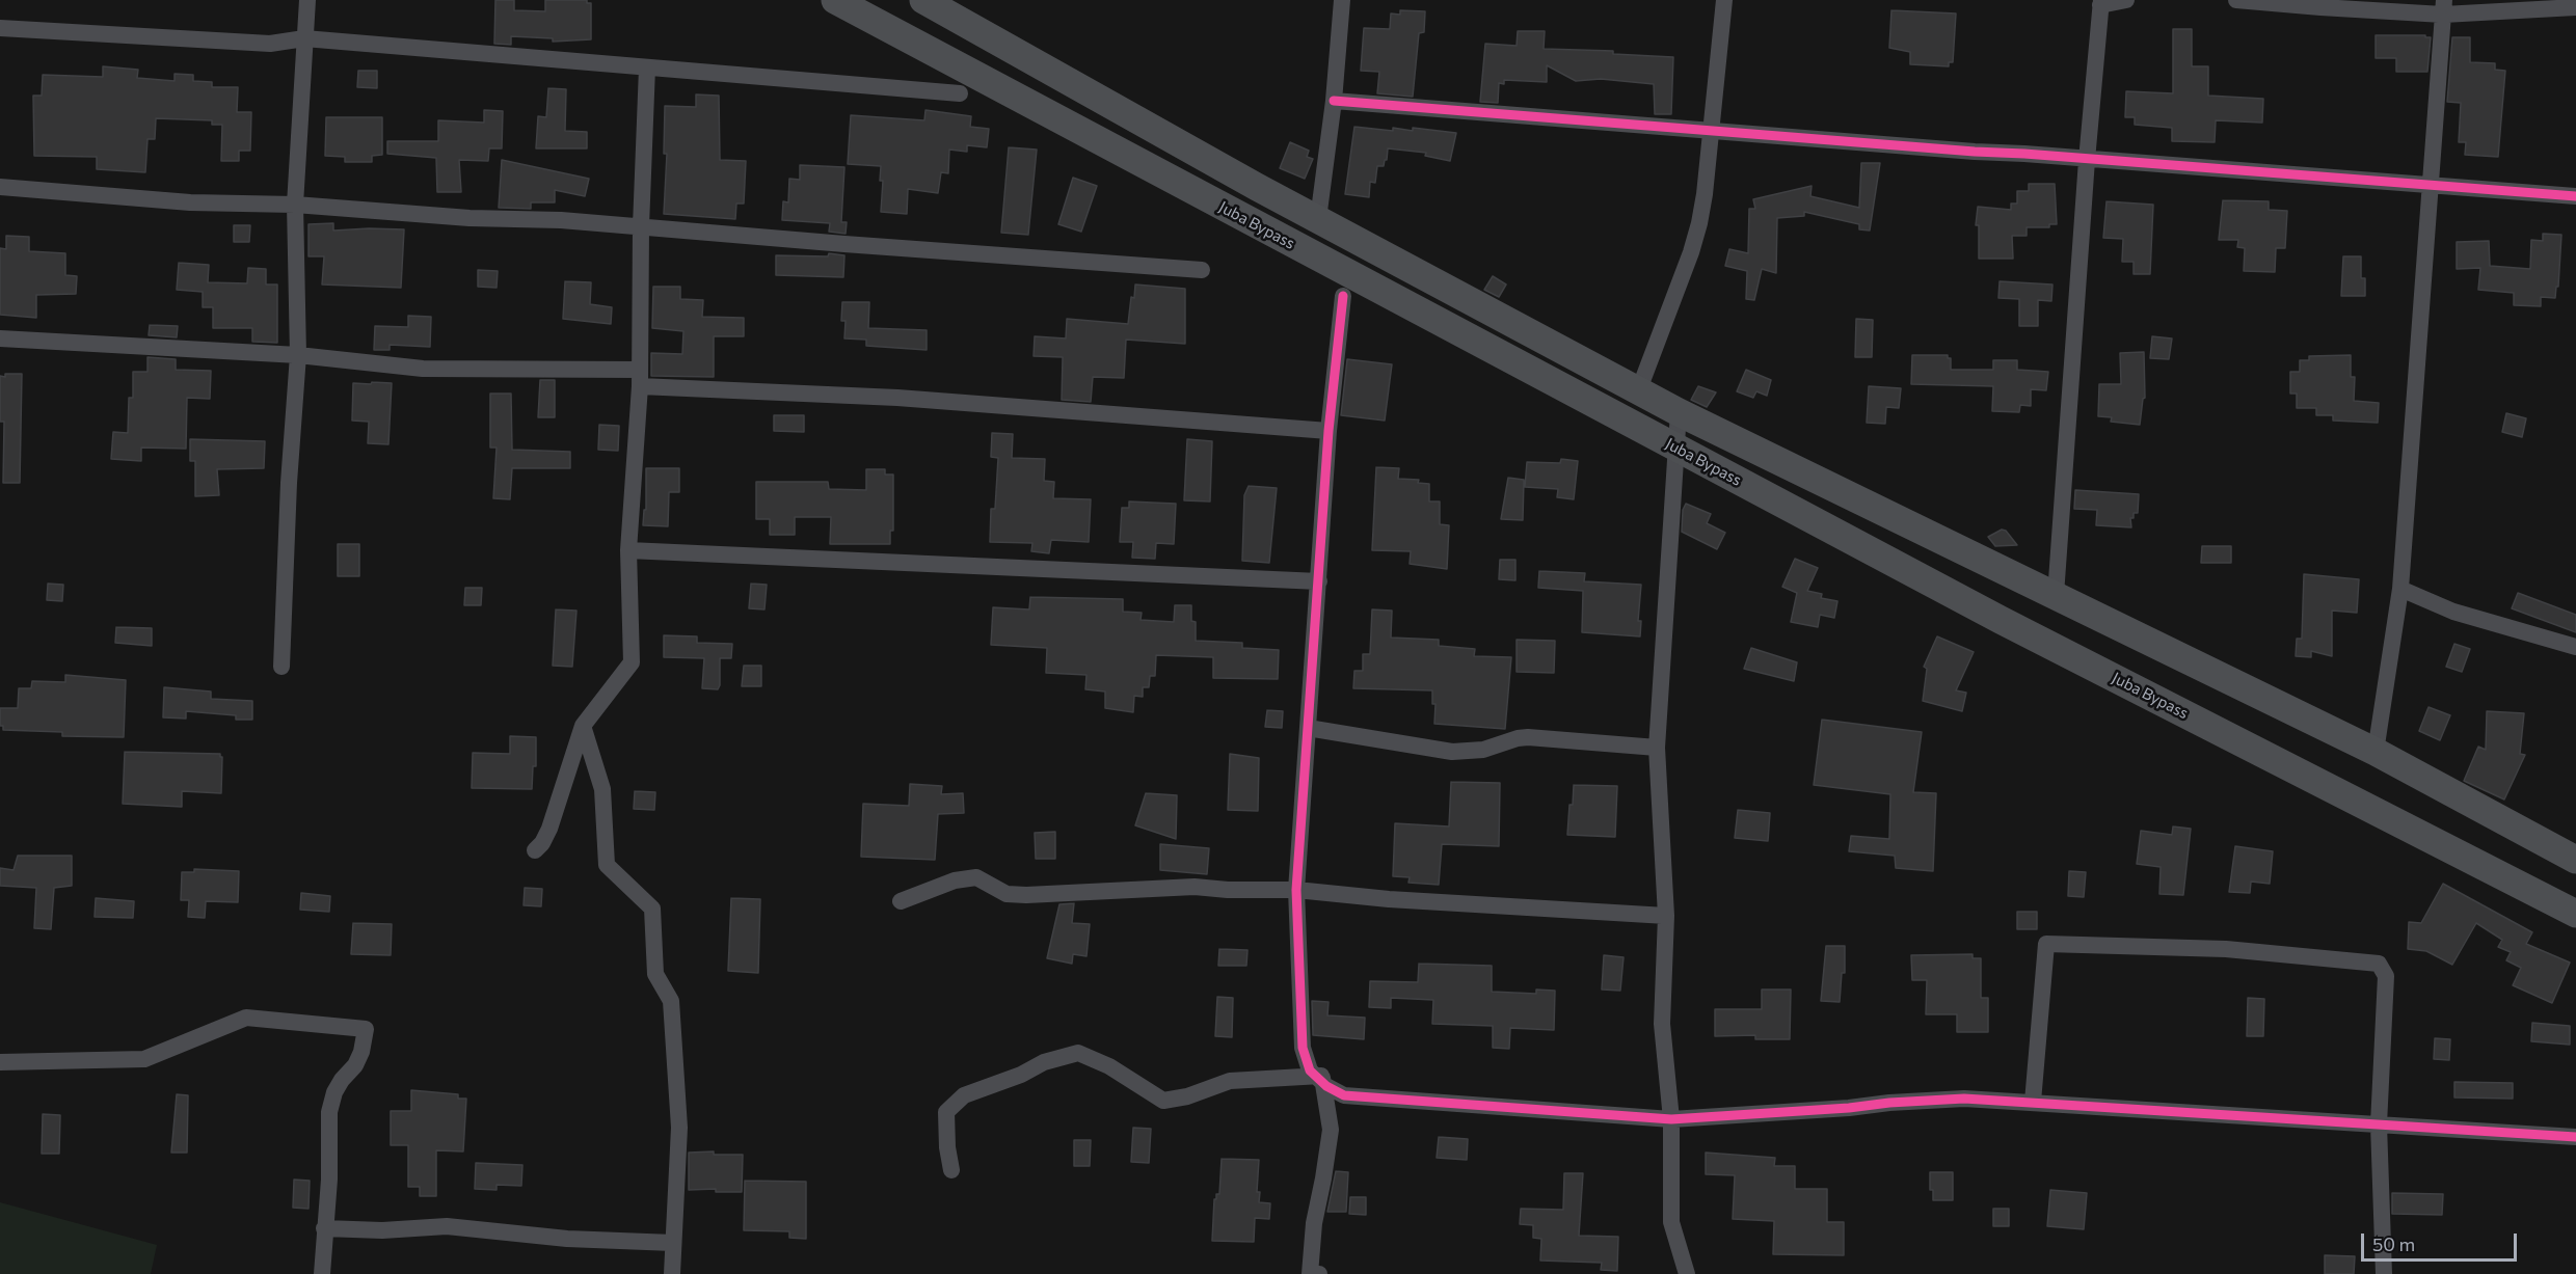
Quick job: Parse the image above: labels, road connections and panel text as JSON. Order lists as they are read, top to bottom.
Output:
{
  "streets": {
    "main road": ["Juba Bypass"]
  },
  "scale_bar": "50 m"
}
